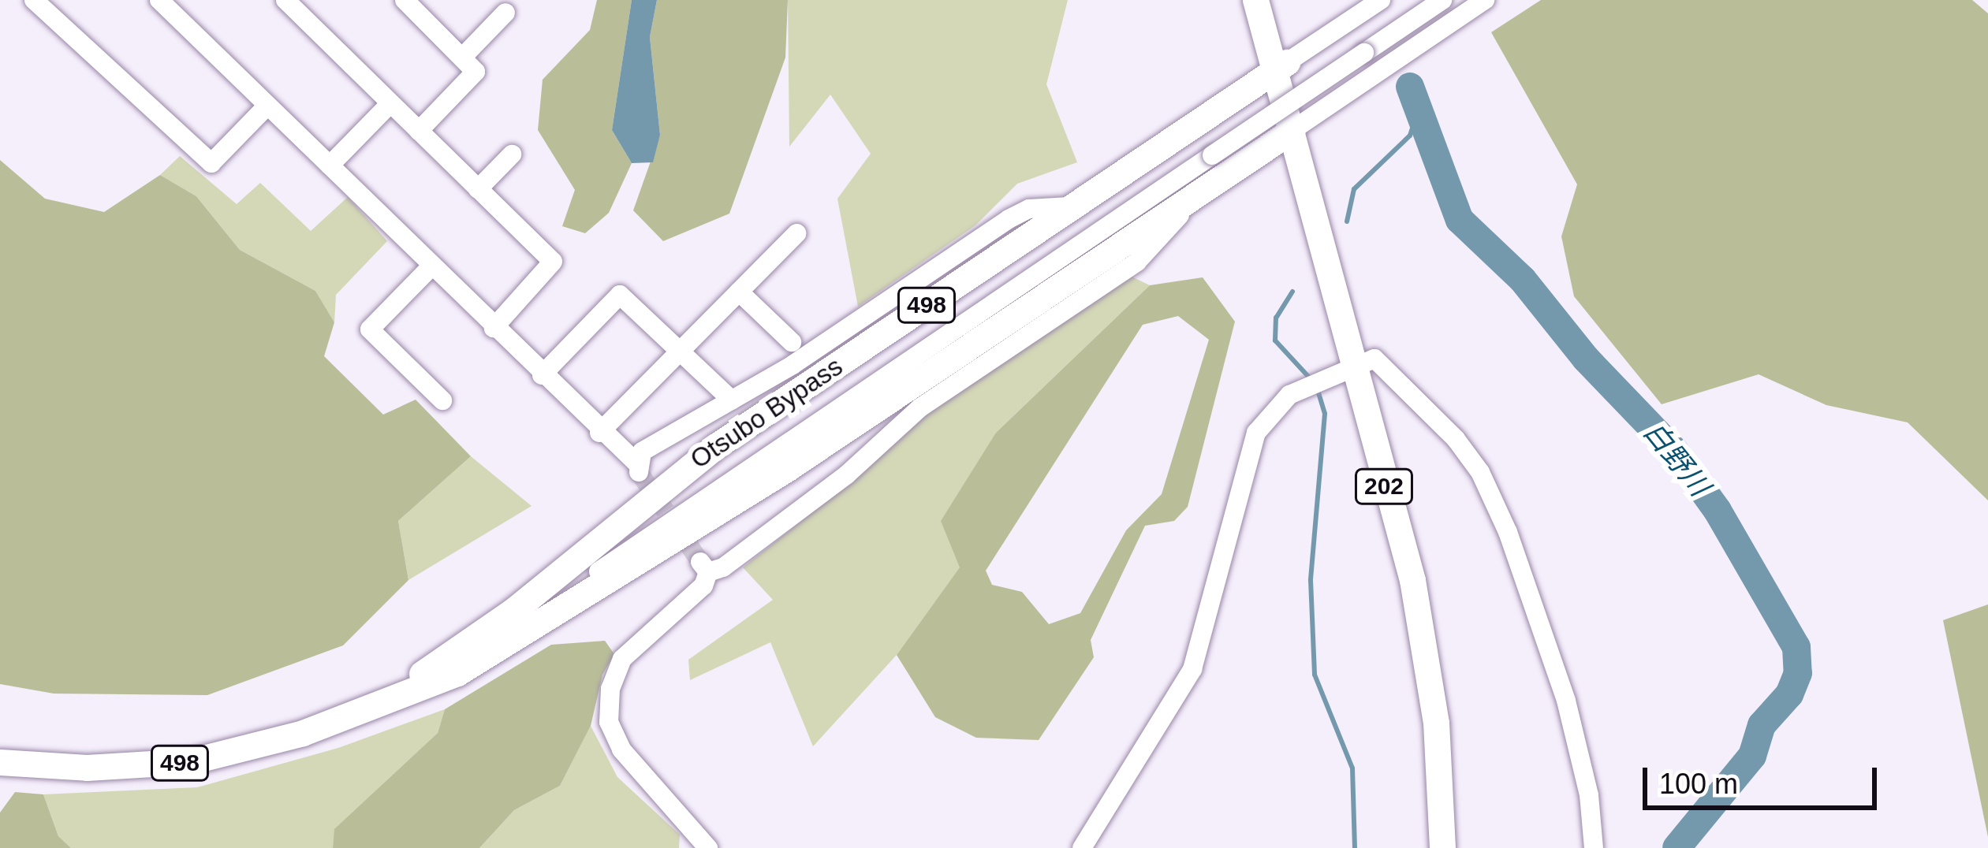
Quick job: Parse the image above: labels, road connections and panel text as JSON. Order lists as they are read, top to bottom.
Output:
{
  "streets": {
    "highway": ["498", "Otsubo Bypass", "202"]
  },
  "crossings": [
    ["Otsubo Bypass", "202"]
  ],
  "water": ["白野川"],
  "scale_bar": "100 m"
}
